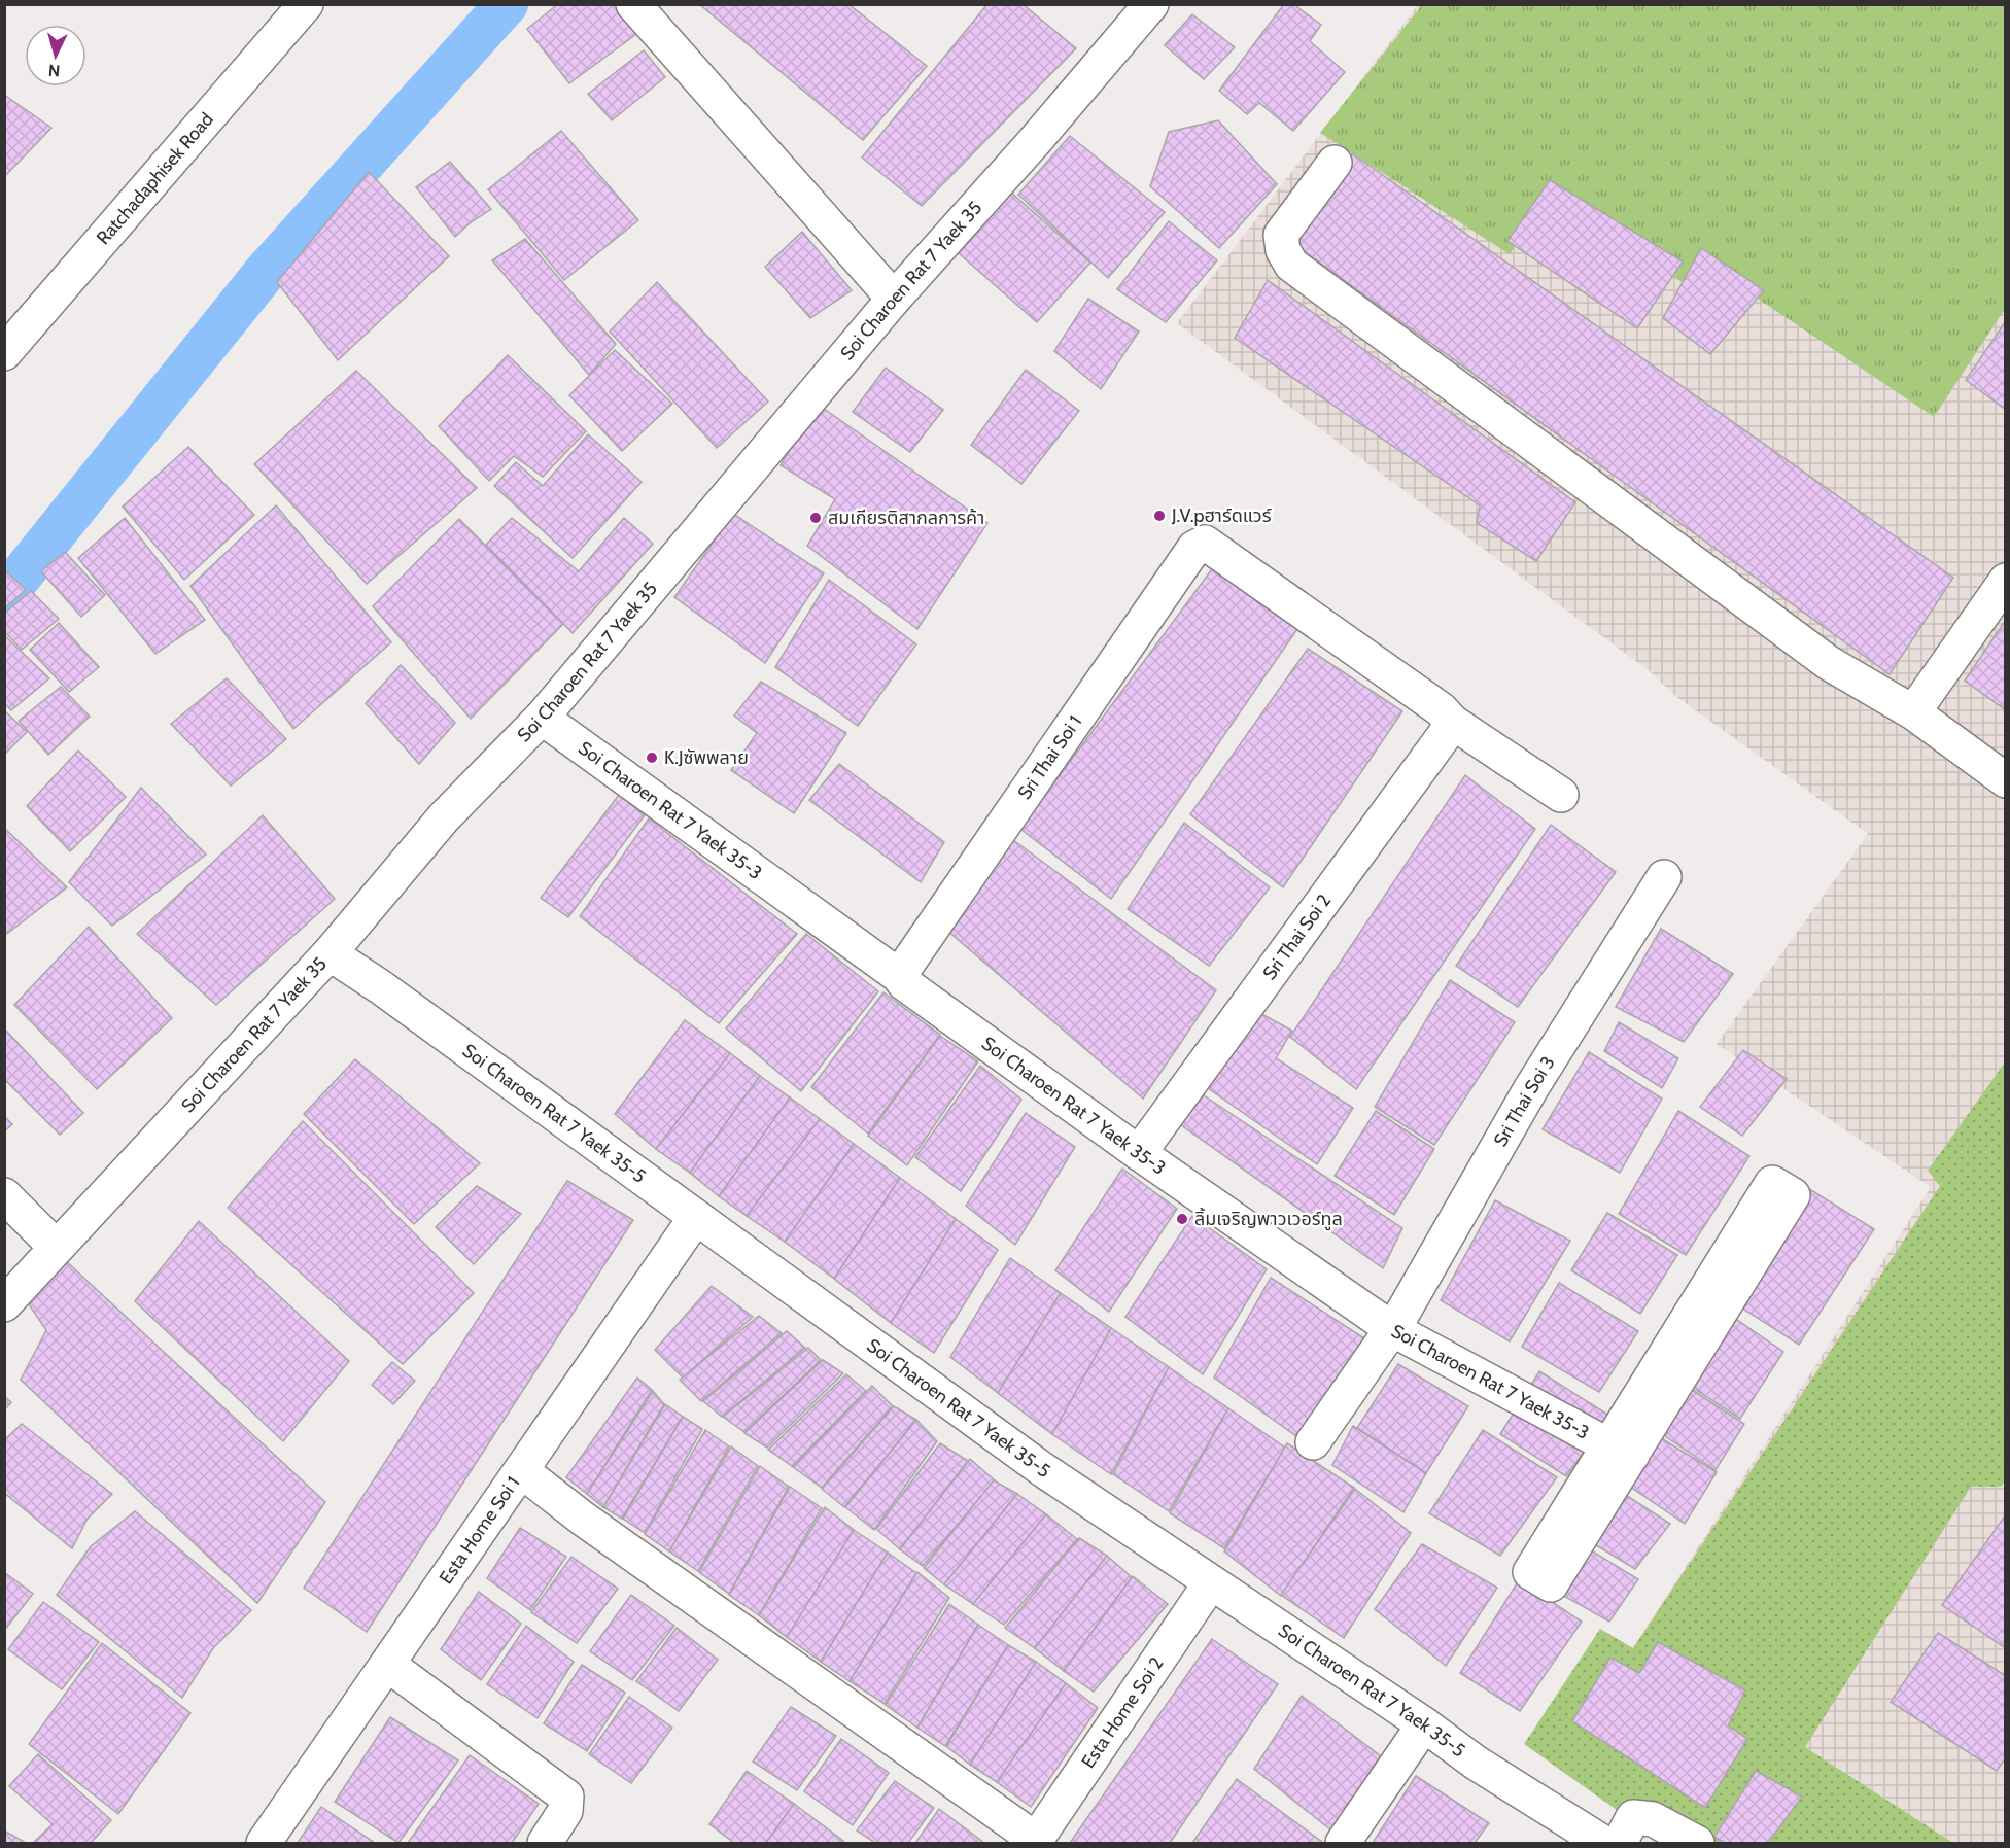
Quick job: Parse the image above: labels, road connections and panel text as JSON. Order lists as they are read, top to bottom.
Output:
{
  "streets": {
    "street": [
      "Ratchadaphisek Road",
      "Soi Charoen Rat 7 Yaek 35",
      "Sri Thai Soi 1",
      "Soi Charoen Rat 7 Yaek 35-3",
      "Sri Thai Soi 2",
      "Sri Thai Soi 3",
      "Soi Charoen Rat 7 Yaek 35-5",
      "Esta Home Soi 1",
      "Esta Home Soi 2"
    ]
  },
  "crossings": [
    ["Soi Charoen Rat 7 Yaek 35", "Soi Charoen Rat 7 Yaek 35-3"],
    ["Soi Charoen Rat 7 Yaek 35", "Soi Charoen Rat 7 Yaek 35-5"],
    ["Sri Thai Soi 1", "Soi Charoen Rat 7 Yaek 35-3"],
    ["Sri Thai Soi 1", "Sri Thai Soi 2"],
    ["Soi Charoen Rat 7 Yaek 35-3", "Sri Thai Soi 2"],
    ["Soi Charoen Rat 7 Yaek 35-3", "Sri Thai Soi 3"],
    ["Soi Charoen Rat 7 Yaek 35-5", "Esta Home Soi 1"],
    ["Soi Charoen Rat 7 Yaek 35-5", "Esta Home Soi 2"]
  ],
  "places": [
    "J.V.pฮาร์ดแวร์",
    "สมเกียรติสากลการค้า",
    "K.Jซัพพลาย",
    "ลิ้มเจริญพาวเวอร์ทูล"
  ],
  "north": "bottom"
}
